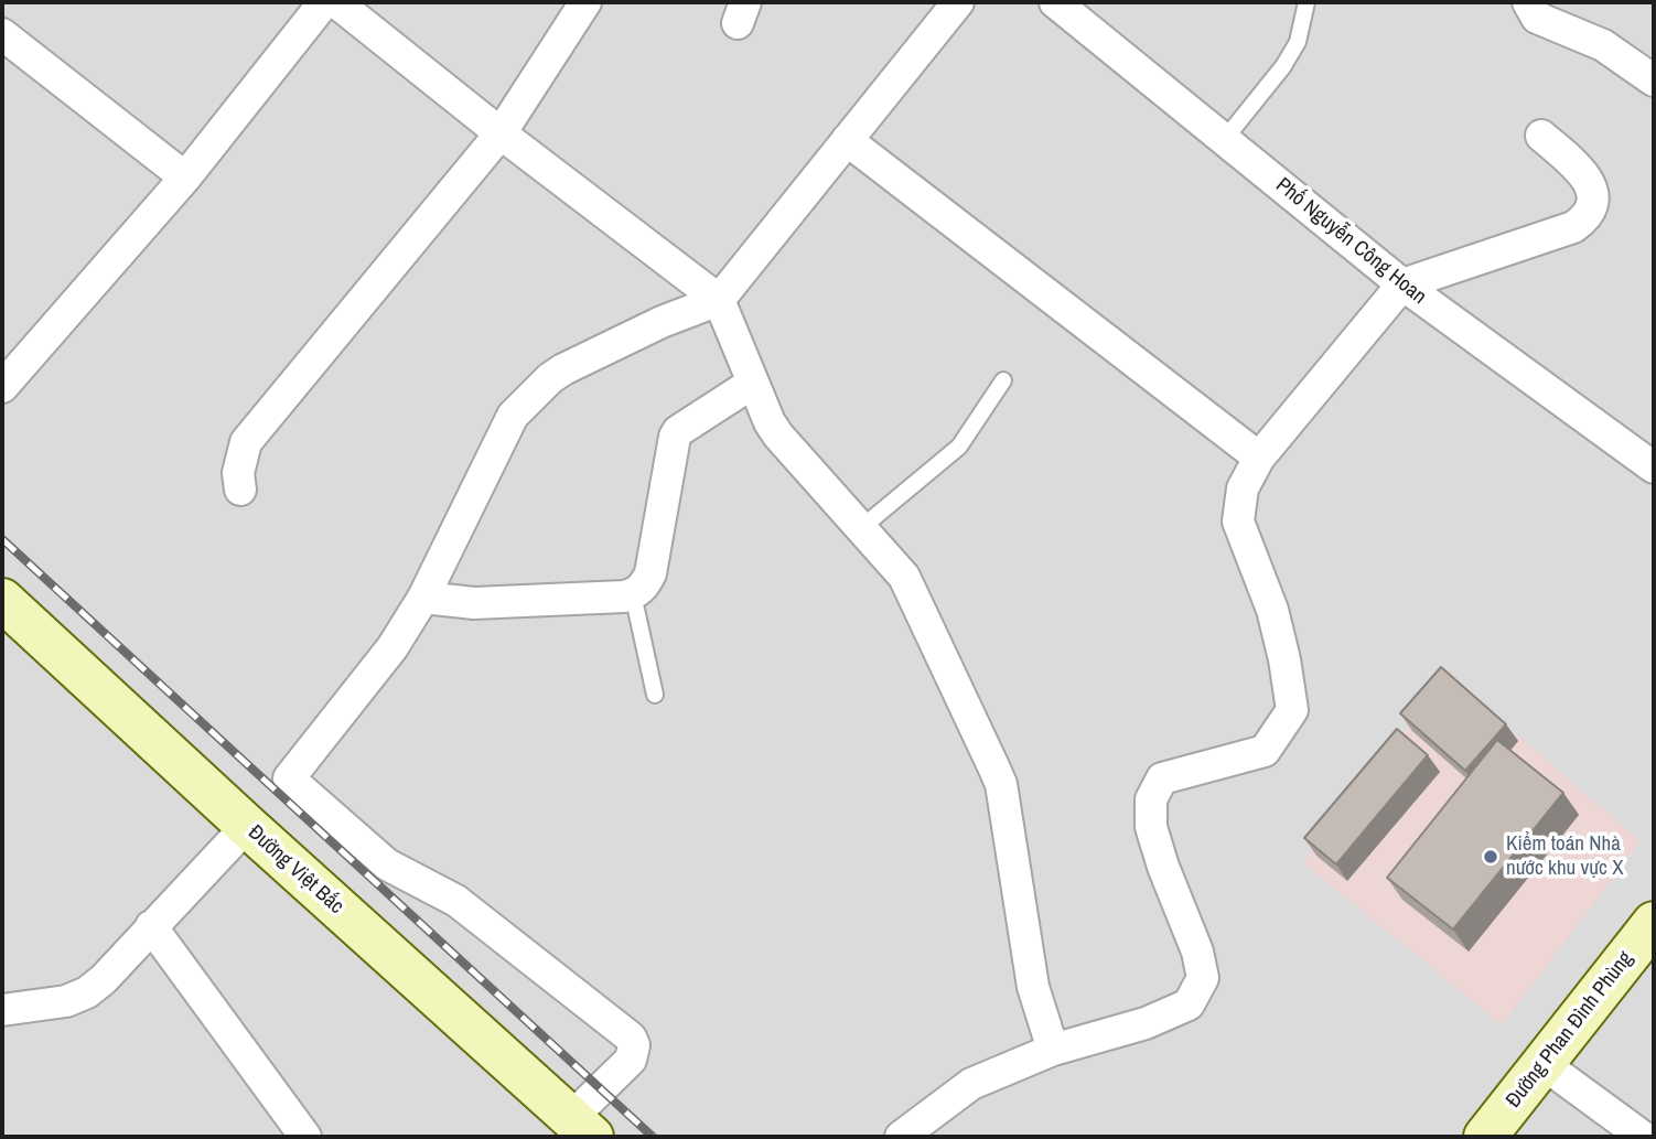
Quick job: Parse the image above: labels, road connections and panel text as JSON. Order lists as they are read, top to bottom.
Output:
{
  "streets": {
    "street": ["Phố Nguyễn Công Hoan", "Đường Việt Bắc", "Đường Phan Đình Phùng"]
  },
  "places": ["Kiểm toán Nhà nước khu vực X"]
}
